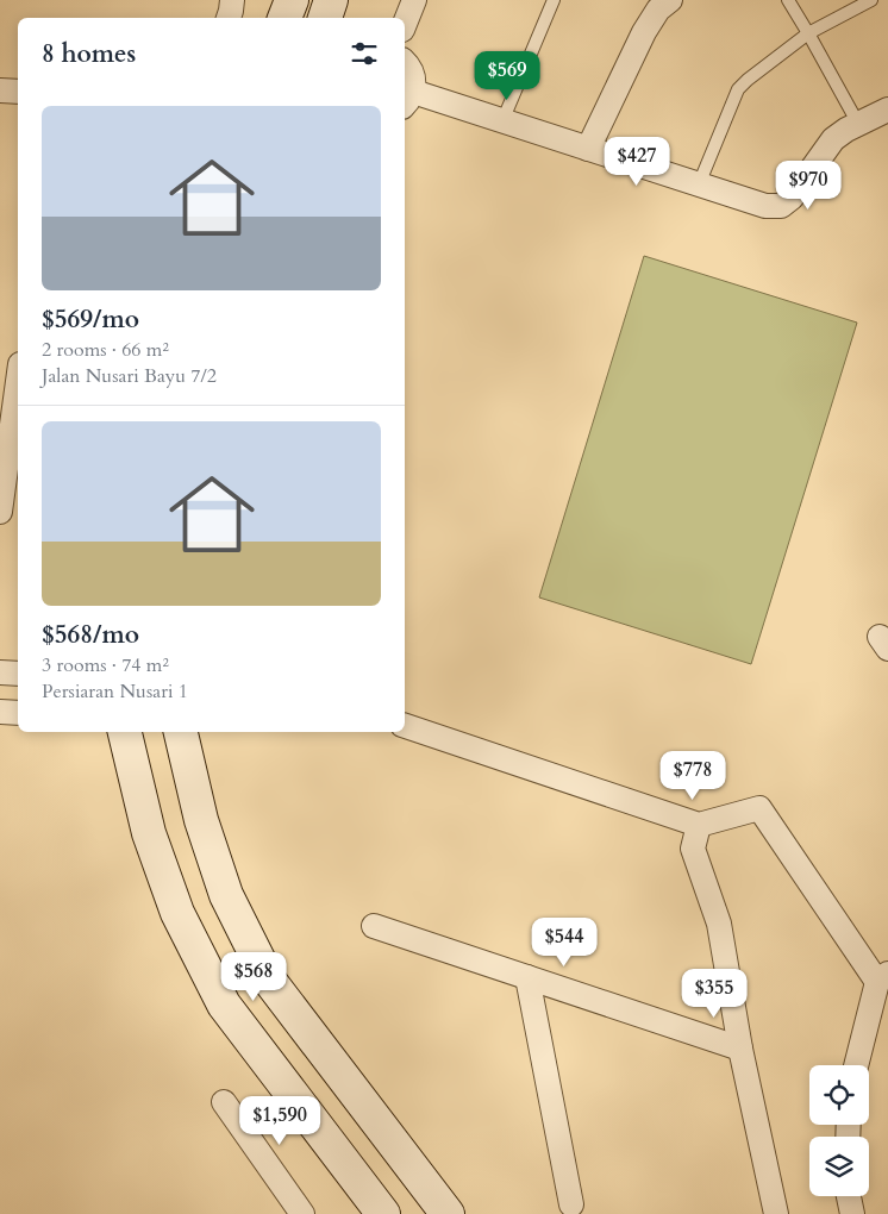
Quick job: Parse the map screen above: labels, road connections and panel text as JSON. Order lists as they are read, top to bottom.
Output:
{
  "page": {
    "heading": "8 homes",
    "price": [
      "$569",
      "$427",
      "$970",
      "$778",
      "$544",
      "$568",
      "$355",
      "$1,590"
    ],
    "list": [
      {
        "name": "$569/mo",
        "note": "2 rooms · 66 m² · Jalan Nusari Bayu 7/2"
      },
      {
        "name": "$568/mo",
        "note": "3 rooms · 74 m² · Persiaran Nusari 1"
      }
    ]
  }
}
